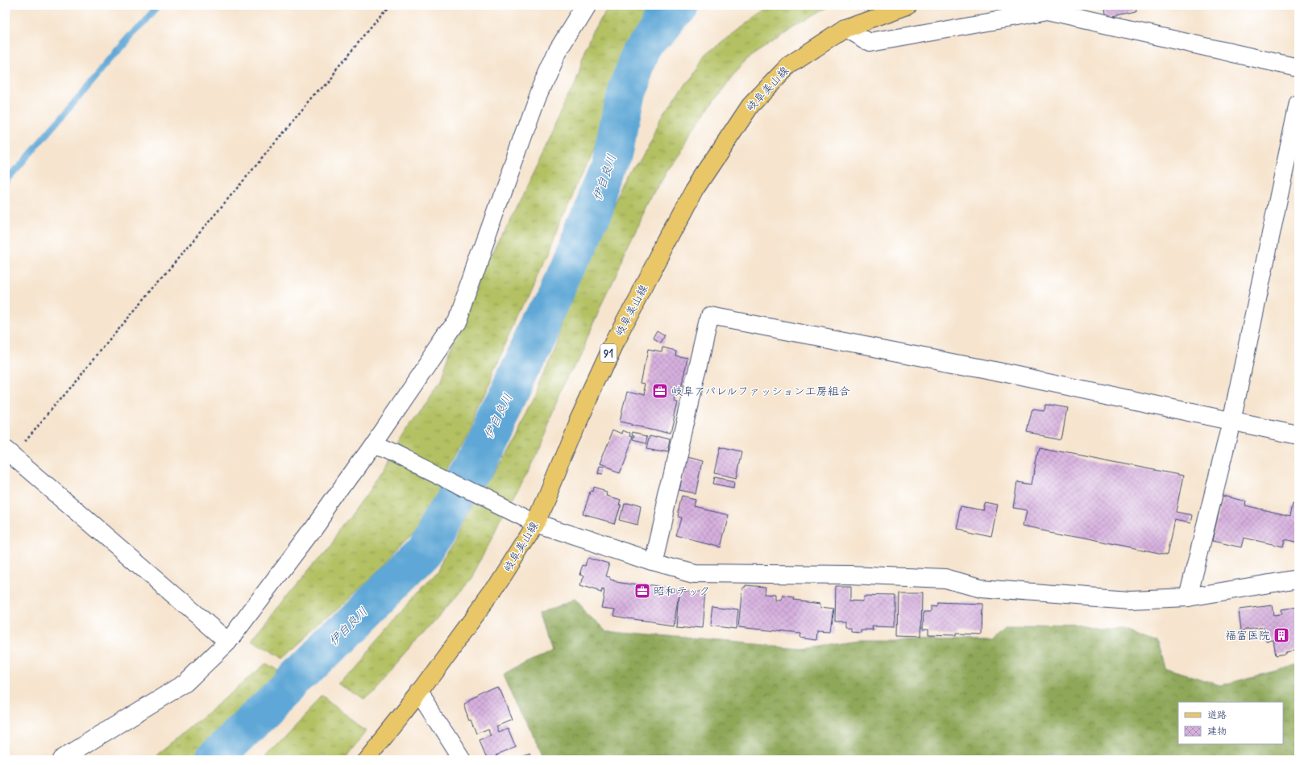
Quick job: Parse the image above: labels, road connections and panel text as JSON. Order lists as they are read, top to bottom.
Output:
{
  "streets": {
    "main road": ["岐阜美山線", "91"]
  },
  "water": ["伊自良川"],
  "places": {
    "office": ["岐阜アパレルファッション工房組合", "昭和テック"],
    "building": ["福富医院"]
  },
  "legend": ["道路", "建物"]
}
